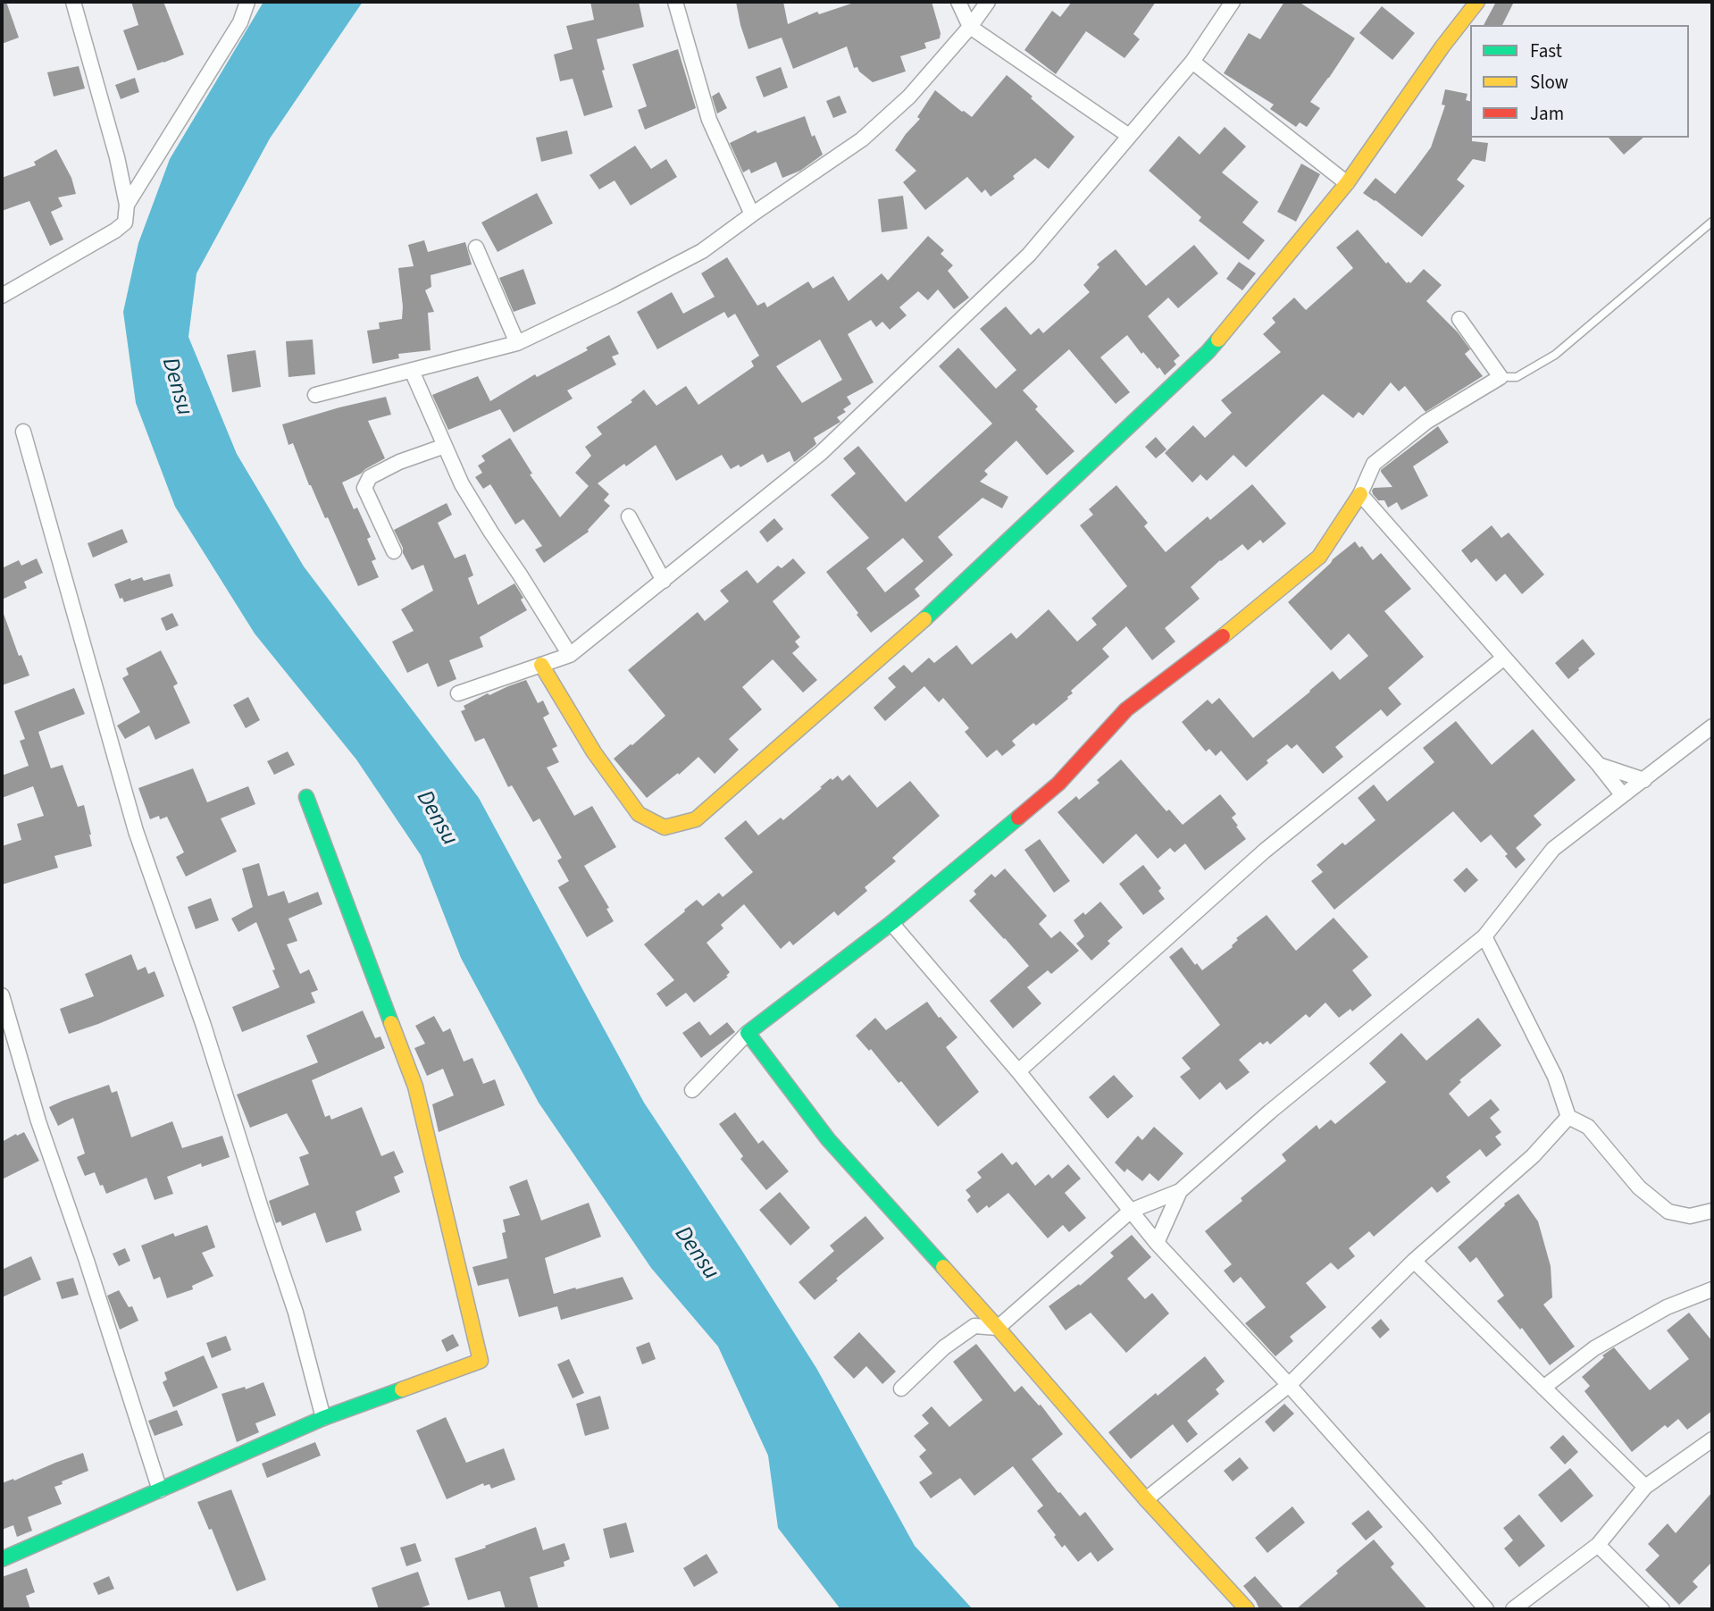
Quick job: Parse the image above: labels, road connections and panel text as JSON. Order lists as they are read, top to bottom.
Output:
{
  "water": ["Densu"],
  "legend": ["Fast", "Slow", "Jam"]
}
